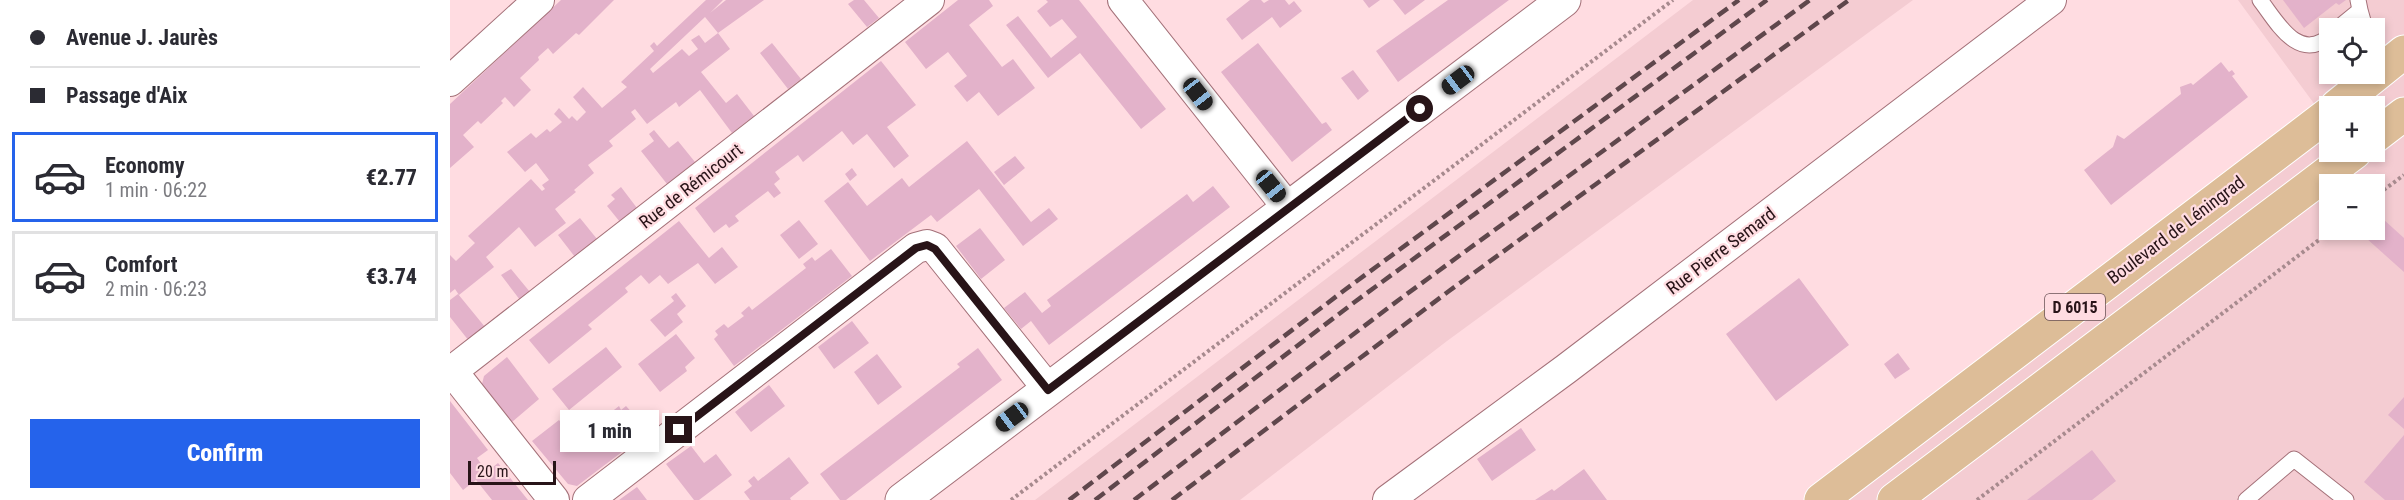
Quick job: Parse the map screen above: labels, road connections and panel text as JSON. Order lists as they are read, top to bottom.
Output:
{
  "streets": {
    "main road": ["Boulevard de Léningrad", "D 6015"],
    "street": ["Rue de Rémicourt", "Rue Pierre Semard"]
  },
  "scale_bar": "20 m",
  "page": {
    "banner": ["Avenue J. Jaurès", "Passage d'Aix"],
    "map_buttons": ["+", "−"],
    "list": [
      {
        "name": "Economy",
        "note": "1 min · 06:22",
        "value": "€2.77"
      },
      {
        "name": "Comfort",
        "note": "2 min · 06:23",
        "value": "€3.74"
      }
    ],
    "buttons": "Confirm",
    "bubble": "1 min",
    "scale": "20 m"
  }
}
